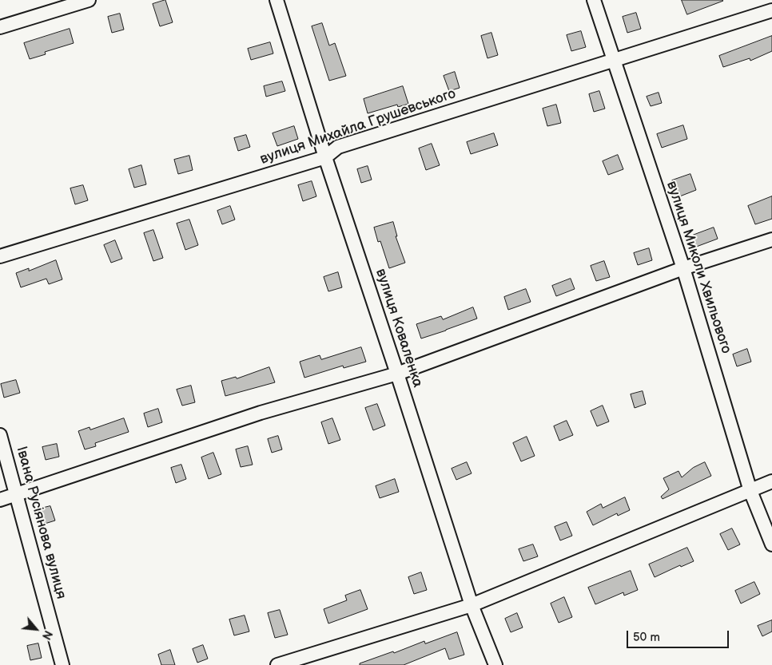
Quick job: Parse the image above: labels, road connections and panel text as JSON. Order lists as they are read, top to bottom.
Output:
{
  "streets": {
    "street": [
      "вулиця Михайла Грушевського",
      "вулиця Миколи Хвильового",
      "вулиця Коваленка",
      "Івана Русіянова вулиця"
    ]
  },
  "crossings": [
    ["вулиця Михайла Грушевського", "вулиця Миколи Хвильового"],
    ["вулиця Михайла Грушевського", "вулиця Коваленка"]
  ],
  "scale_bar": "50 m",
  "north": "bottom right"
}
